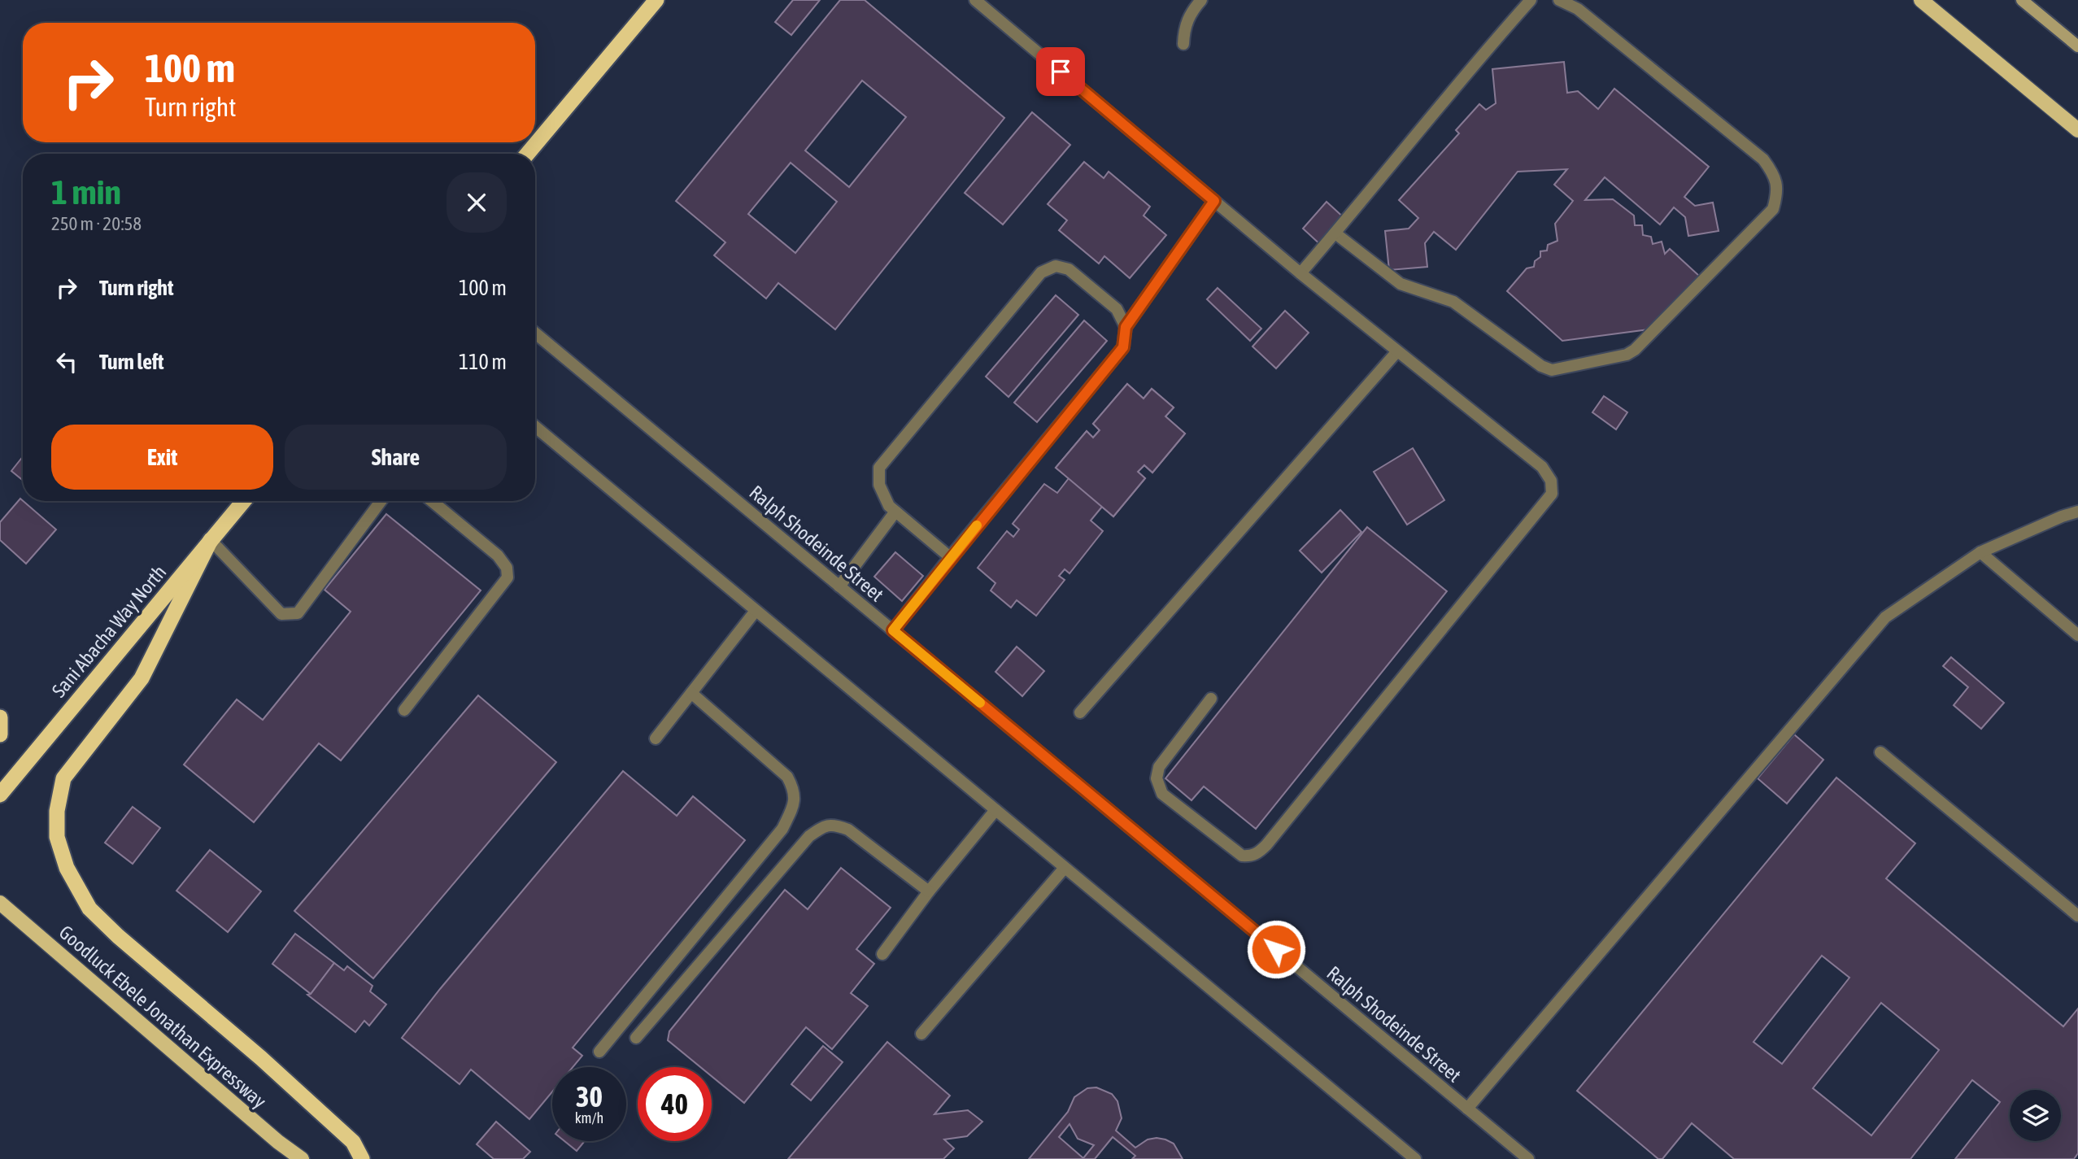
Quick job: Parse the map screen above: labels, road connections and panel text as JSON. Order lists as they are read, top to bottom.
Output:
{
  "streets": {
    "highway": ["Sani Abacha Way North"],
    "main road": ["Goodluck Ebele Jonathan Expressway"],
    "street": ["Ralph Shodeinde Street"]
  },
  "page": {
    "turn": ["100 m", "Turn right"],
    "heading": ["1 min", "250 m · 20:58"],
    "list": [
      {
        "name": "Turn right",
        "value": "100 m"
      },
      {
        "name": "Turn left",
        "value": "110 m"
      }
    ],
    "buttons": ["Exit", "Share"],
    "speed": "30 km/h",
    "limit": "40"
  }
}
